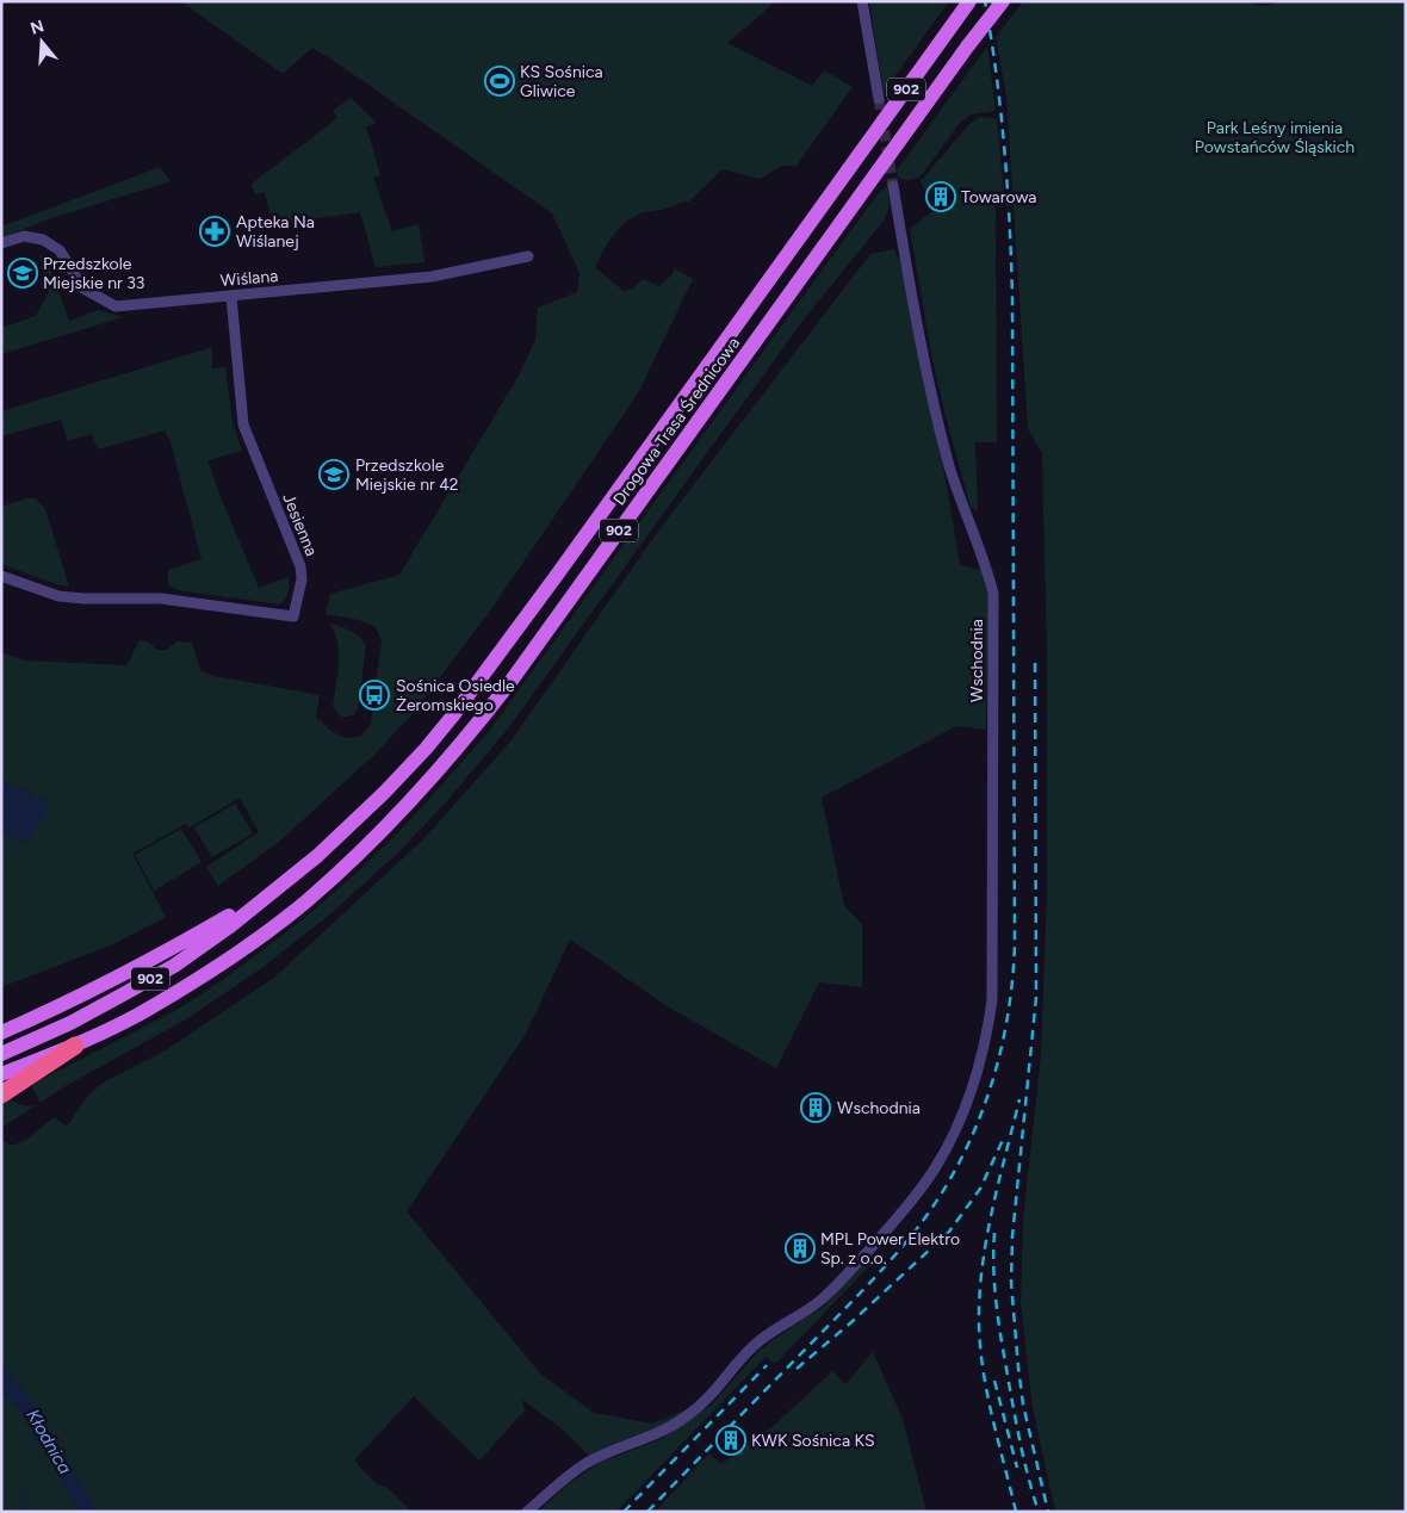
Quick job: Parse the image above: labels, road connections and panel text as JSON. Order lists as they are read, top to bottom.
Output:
{
  "streets": {
    "main road": ["902", "Drogowa Trasa Średnicowa"],
    "street": ["Wiślana", "Jesienna", "Wschodnia"]
  },
  "crossings": [
    ["Wiślana", "Jesienna"]
  ],
  "water": ["Kłodnica"],
  "parks": ["Park Leśny imienia Powstańców Śląskich"],
  "places": {
    "sports": ["KS Sośnica Gliwice"],
    "building": [
      "Towarowa",
      "Wschodnia",
      "MPL Power Elektro Sp. z o.o.",
      "KWK Sośnica KS"
    ],
    "pharmacy": ["Apteka Na Wiślanej"],
    "school or university": ["Przedszkole Miejskie nr 33", "Przedszkole Miejskie nr 42"],
    "bus stop": ["Sośnica Osiedle Żeromskiego"]
  },
  "north": "top"
}
